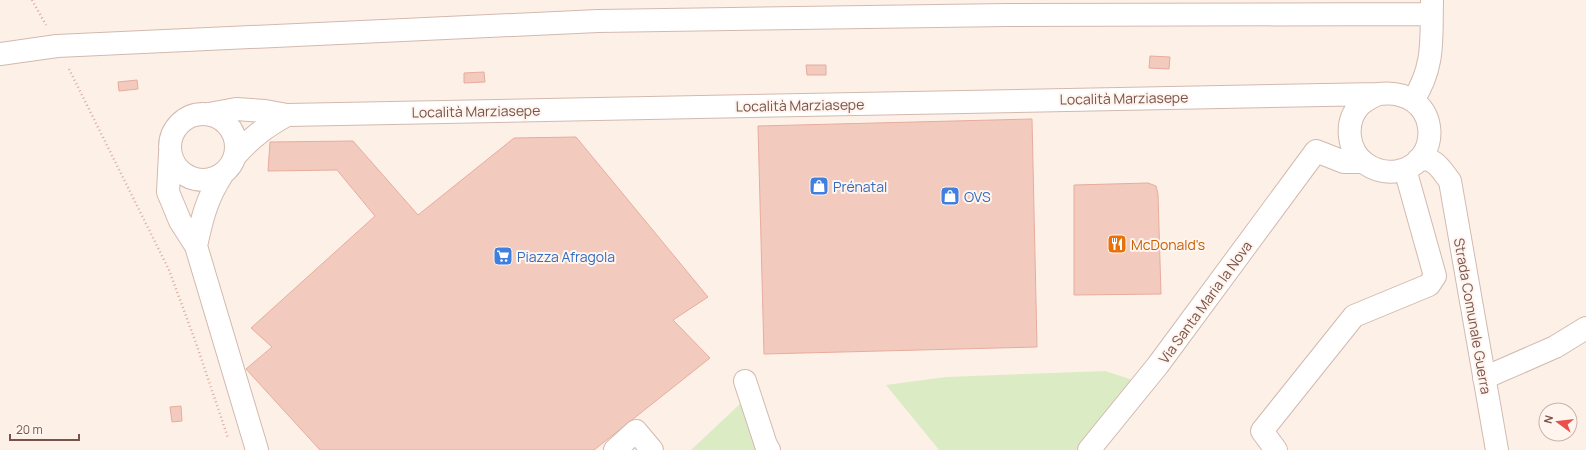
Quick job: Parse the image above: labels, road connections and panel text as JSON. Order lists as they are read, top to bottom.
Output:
{
  "streets": {
    "street": ["Località Marziasepe", "Via Santa Maria la Nova", "Strada Comunale Guerra"]
  },
  "crossings": [
    ["Località Marziasepe", "Via Santa Maria la Nova"],
    ["Località Marziasepe", "Strada Comunale Guerra"],
    ["Via Santa Maria la Nova", "Strada Comunale Guerra"]
  ],
  "places": {
    "shop": ["Prénatal", "OVS"],
    "restaurant": ["McDonald's"],
    "supermarket": ["Piazza Afragola"]
  },
  "scale_bar": "20 m",
  "north": "left"
}
